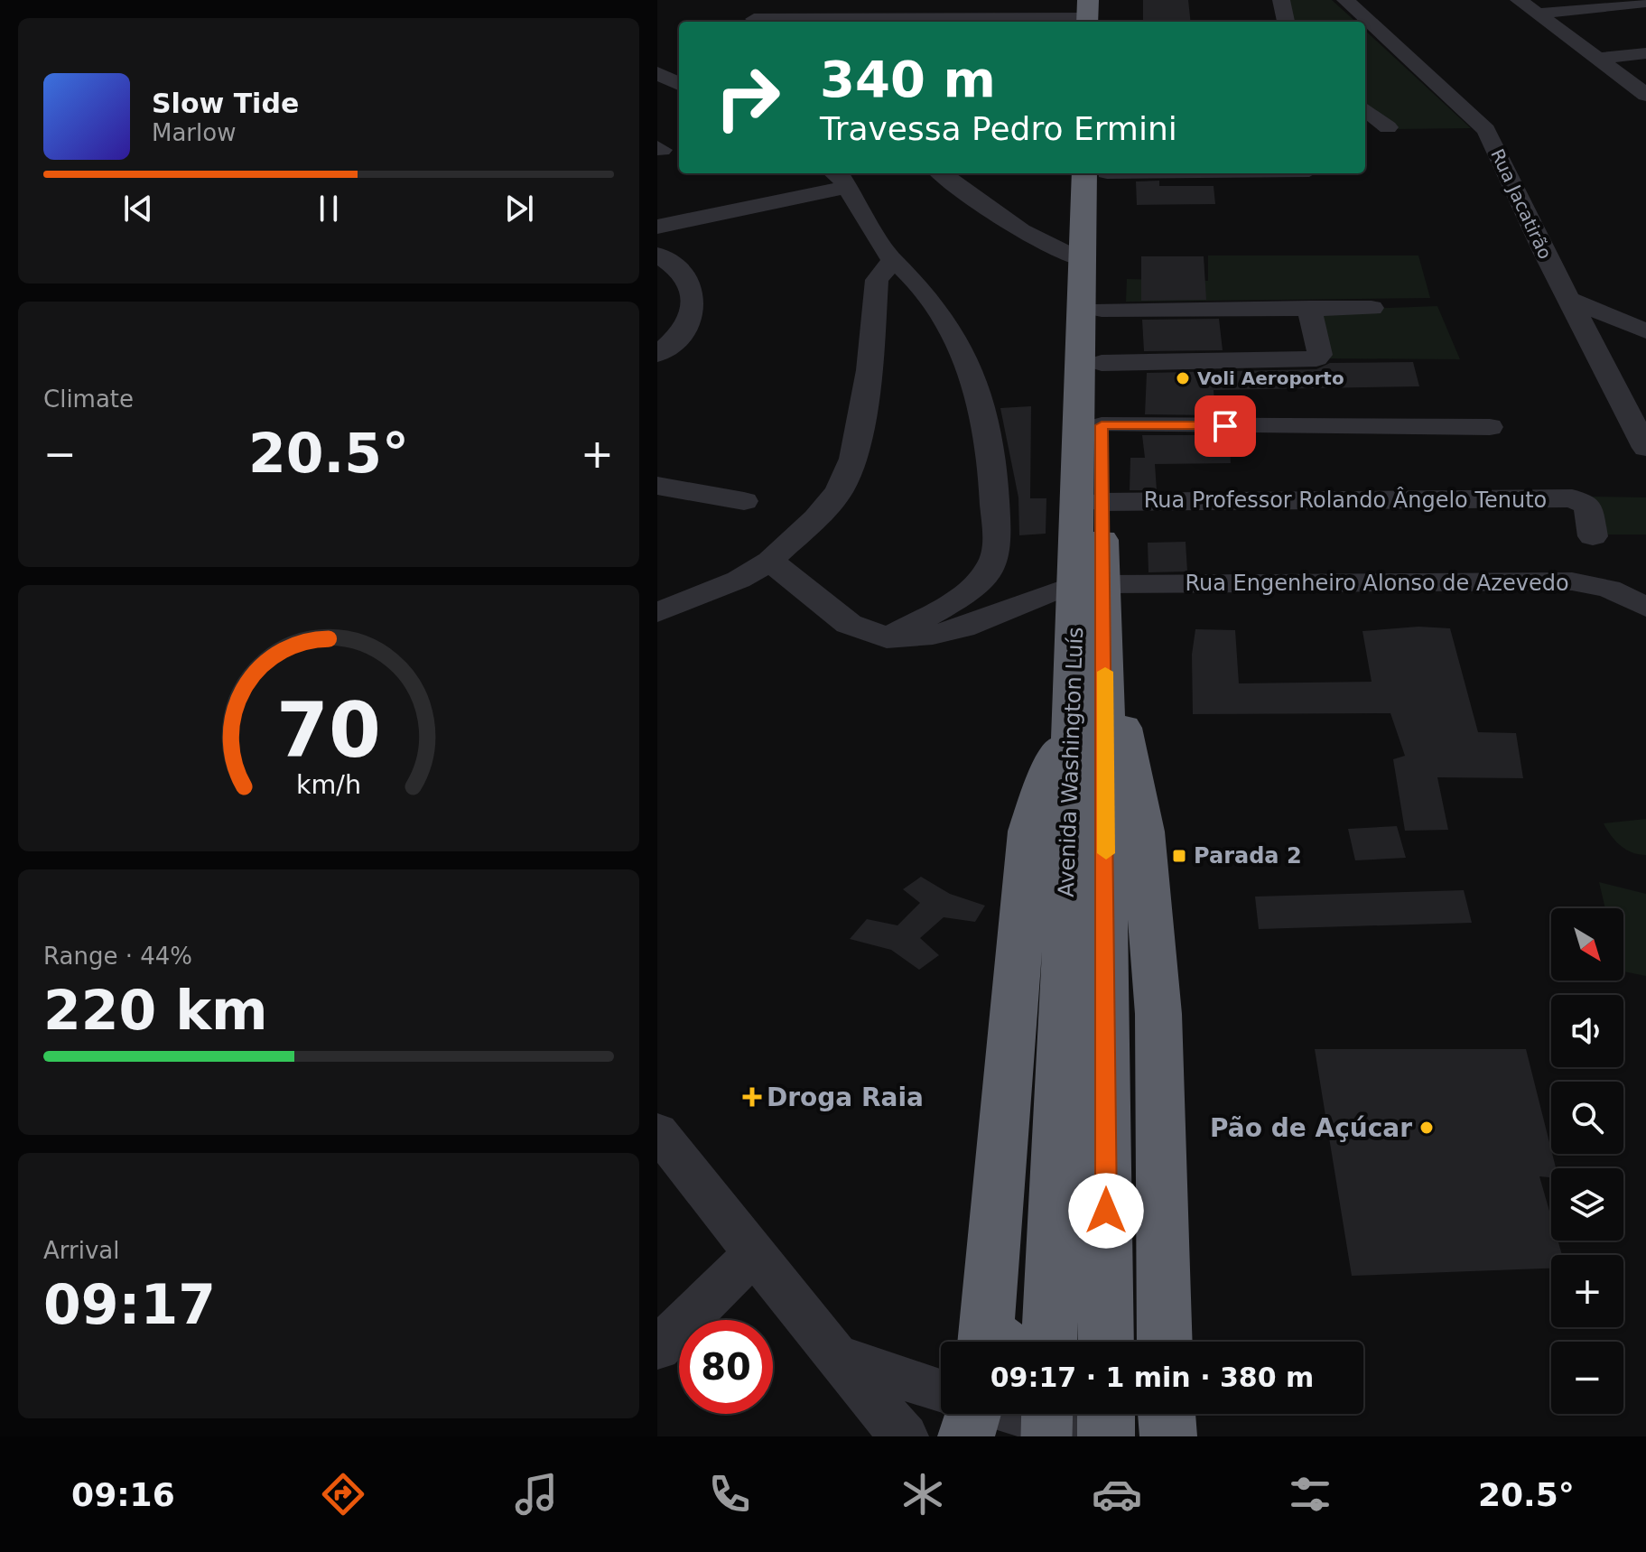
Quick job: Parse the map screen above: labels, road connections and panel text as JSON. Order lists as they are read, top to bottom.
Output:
{
  "streets": {
    "highway": ["Avenida Washington Luís"],
    "street": ["Rua Jacatirão", "Rua Professor Rolando Ângelo Tenuto", "Rua Engenheiro Alonso de Azevedo"]
  },
  "crossings": [
    ["Rua Professor Rolando Ângelo Tenuto", "Avenida Washington Luís"],
    ["Rua Engenheiro Alonso de Azevedo", "Avenida Washington Luís"]
  ],
  "places": {
    "other": ["Voli Aeroporto", "Pão de Açúcar"],
    "transit": ["Parada 2"],
    "health": ["Droga Raia"]
  },
  "north": "bottom right",
  "page": {
    "turn": ["340 m", "Travessa Pedro Ermini"],
    "song": ["Slow Tide", "Marlow"],
    "tile": [
      "Climate",
      ["Range · 44%", "220 km"],
      ["Arrival", "09:17"]
    ],
    "heat": ["−", "20.5°", "+"],
    "map_buttons": ["+", "−"],
    "limit": "80",
    "trip": "09:17 · 1 min · 380 m",
    "tabs": ["09:16", "20.5°"],
    "gauge": ["70", "km/h"]
  }
}
